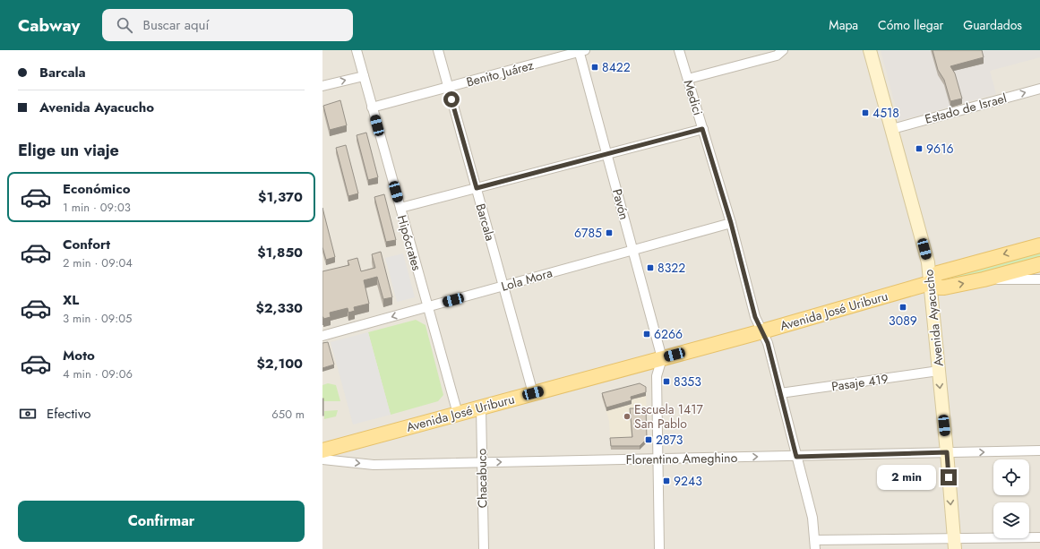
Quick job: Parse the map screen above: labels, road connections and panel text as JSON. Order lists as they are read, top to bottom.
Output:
{
  "streets": {
    "main road": ["Avenida José Uriburu", "Avenida Ayacucho"],
    "street": [
      "Benito Juárez",
      "Medici",
      "Estado de Israel",
      "Pavón",
      "Barcala",
      "Hipócrates",
      "Lola Mora",
      "Pasaje 419",
      "Florentino Ameghino",
      "Chacabuco"
    ]
  },
  "crossings": [
    ["Benito Juárez", "Pavón"],
    ["Benito Juárez", "Barcala"],
    ["Benito Juárez", "Hipócrates"],
    ["Medici", "Lola Mora"],
    ["Medici", "Avenida José Uriburu"],
    ["Medici", "Pasaje 419"],
    ["Medici", "Florentino Ameghino"],
    ["Estado de Israel", "Avenida Ayacucho"],
    ["Pavón", "Lola Mora"],
    ["Pavón", "Avenida José Uriburu"],
    ["Barcala", "Lola Mora"],
    ["Barcala", "Avenida José Uriburu"],
    ["Hipócrates", "Lola Mora"],
    ["Hipócrates", "Avenida José Uriburu"],
    ["Avenida José Uriburu", "Avenida Ayacucho"],
    ["Avenida José Uriburu", "Chacabuco"],
    ["Avenida Ayacucho", "Pasaje 419"],
    ["Avenida Ayacucho", "Florentino Ameghino"],
    ["Florentino Ameghino", "Chacabuco"]
  ],
  "one_way": ["Estado de Israel", "Florentino Ameghino"],
  "places": {
    "transit": [
      "8422",
      "4518",
      "9616",
      "6785",
      "8322",
      "3089",
      "6266",
      "8353",
      "2873",
      "9243"
    ],
    "other": ["Escuela 1417 San Pablo"]
  },
  "page": {
    "header": "Cabway",
    "search": "Buscar aquí",
    "nav": ["Mapa", "Cómo llegar", "Guardados"],
    "banner": ["Barcala", "Avenida Ayacucho"],
    "heading": "Elige un viaje",
    "list": [
      {
        "name": "Económico",
        "note": "1 min · 09:03",
        "value": "$1,370"
      },
      {
        "name": "Confort",
        "note": "2 min · 09:04",
        "value": "$1,850"
      },
      {
        "name": "XL",
        "note": "3 min · 09:05",
        "value": "$2,330"
      },
      {
        "name": "Moto",
        "note": "4 min · 09:06",
        "value": "$2,100"
      }
    ],
    "pay": ["Efectivo", "650 m"],
    "bubble": "2 min",
    "buttons": "Confirmar"
  }
}
